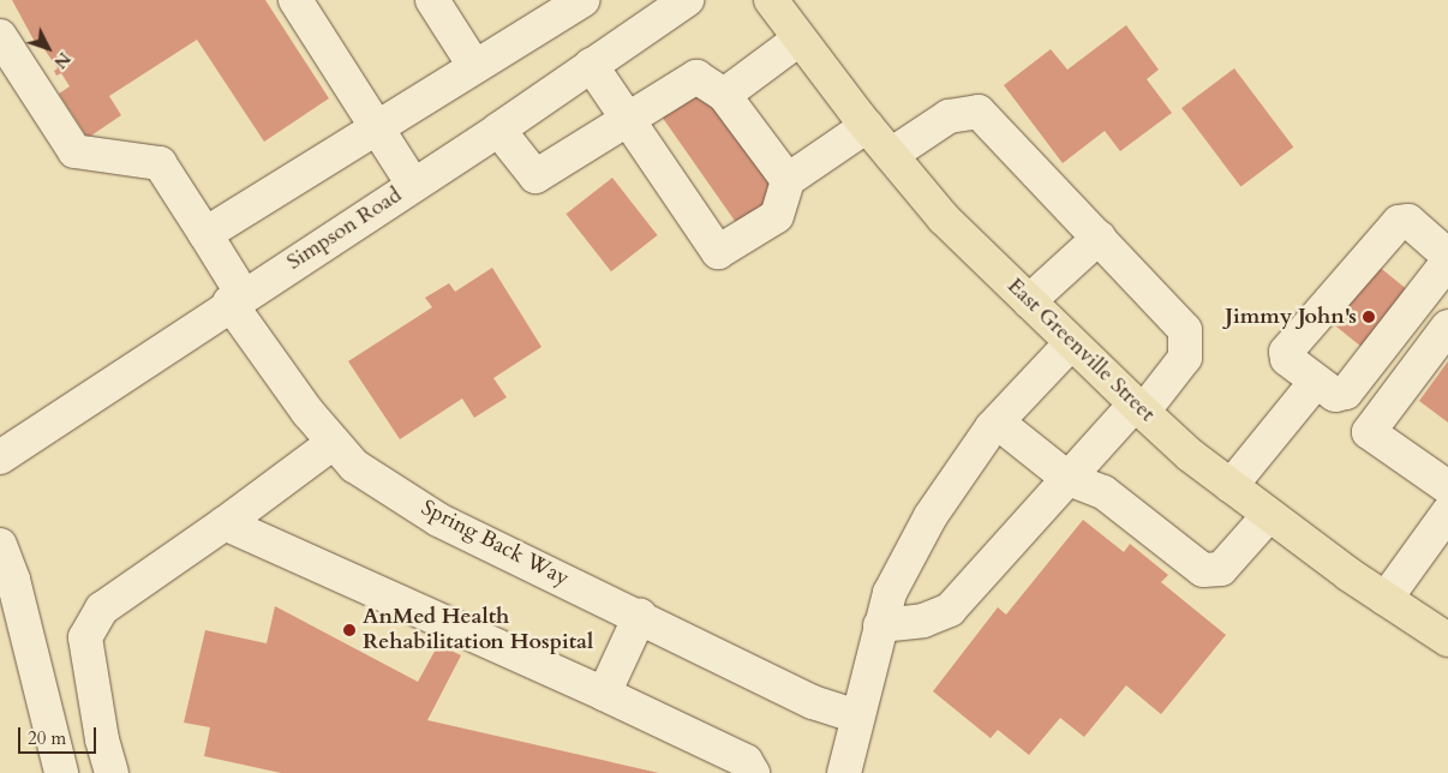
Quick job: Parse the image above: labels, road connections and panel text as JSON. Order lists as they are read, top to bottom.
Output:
{
  "streets": {
    "main road": ["East Greenville Street"],
    "street": ["Simpson Road", "Spring Back Way"]
  },
  "crossings": [
    ["Simpson Road", "Spring Back Way"]
  ],
  "places": ["Jimmy John's", "AnMed Health Rehabilitation Hospital"],
  "scale_bar": "20 m",
  "north": "bottom right"
}
